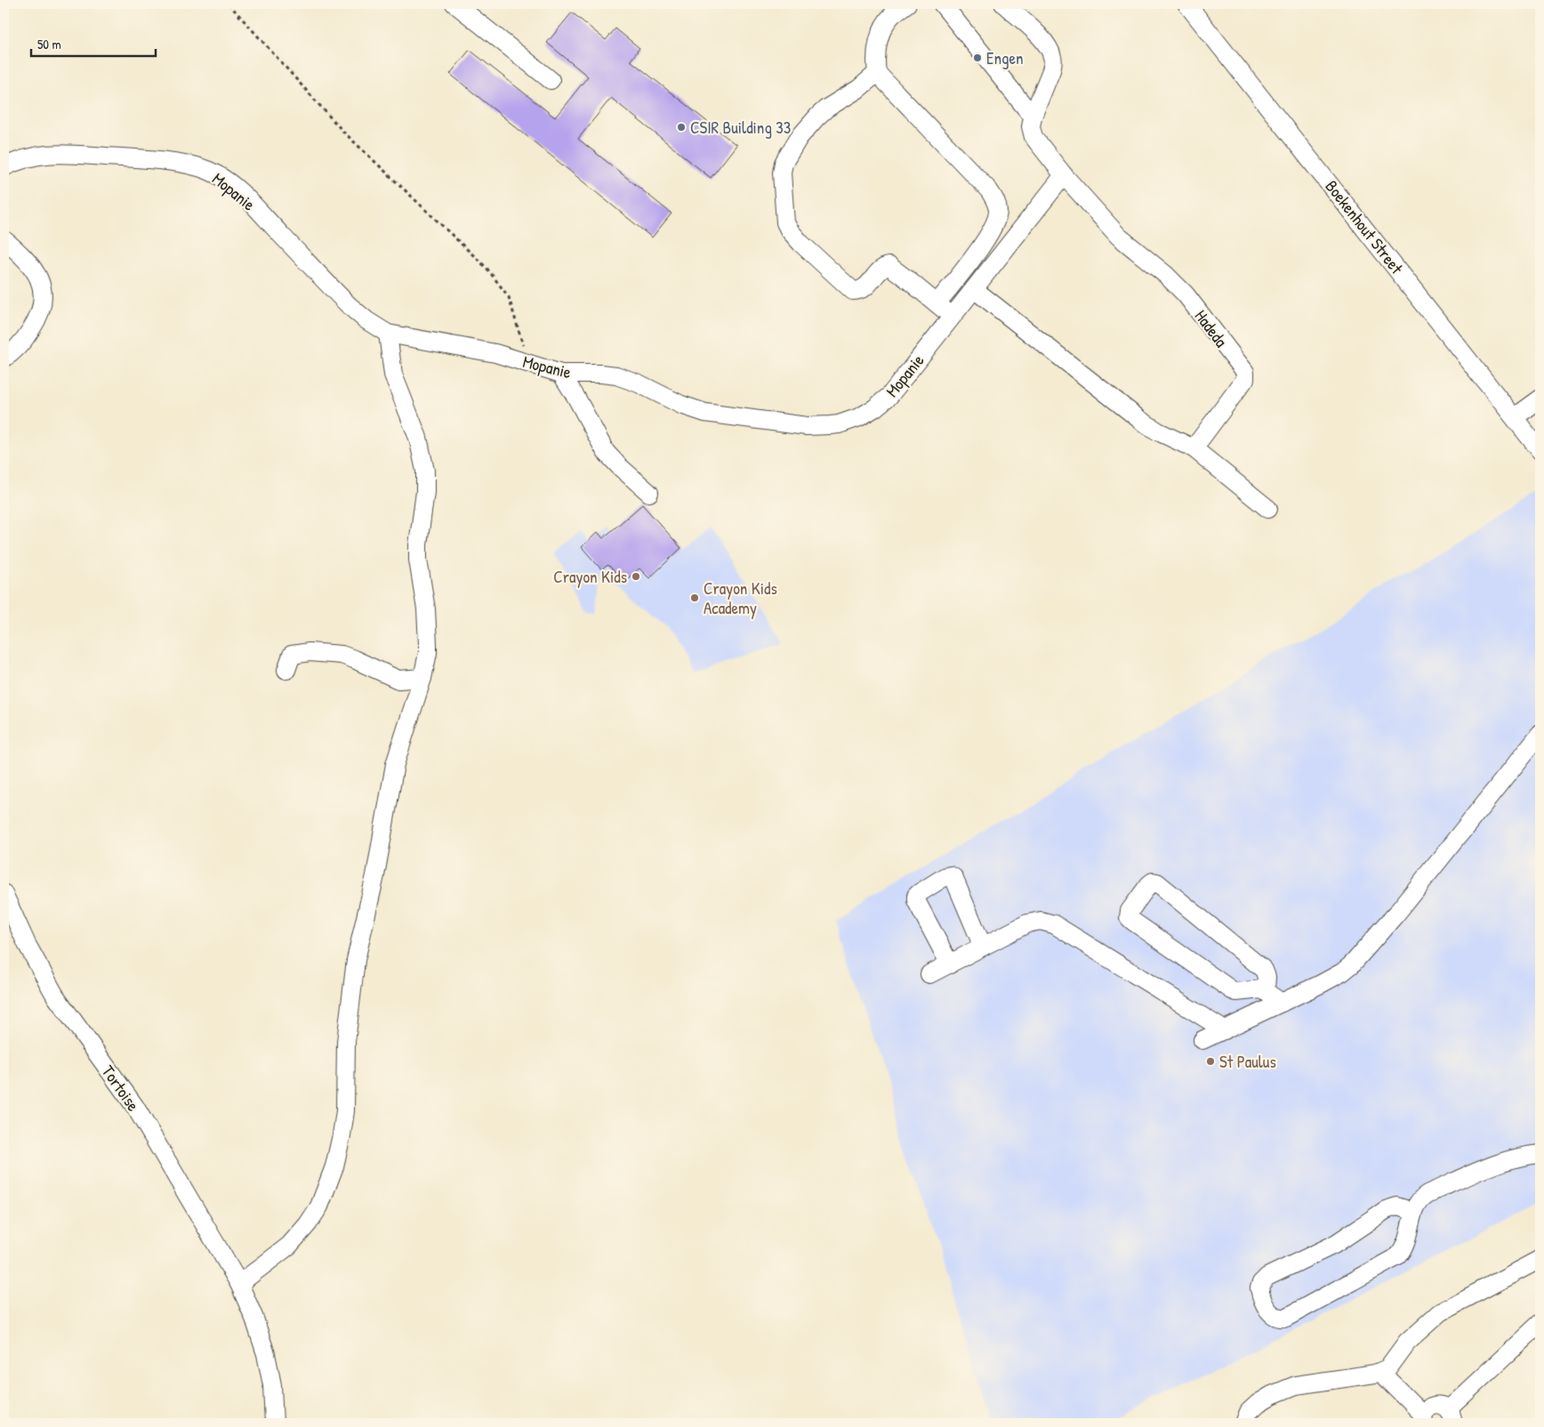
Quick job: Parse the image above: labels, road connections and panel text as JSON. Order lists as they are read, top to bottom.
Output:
{
  "streets": {
    "street": [
      "Mopanie",
      "Boekenhout Street",
      "Hadeda",
      "Tortoise"
    ]
  },
  "crossings": [
    ["Mopanie", "Hadeda"]
  ],
  "places": [
    "Engen",
    "CSIR Building 33",
    "Crayon Kids",
    "Crayon Kids Academy",
    "St Paulus"
  ],
  "scale_bar": "50 m"
}
